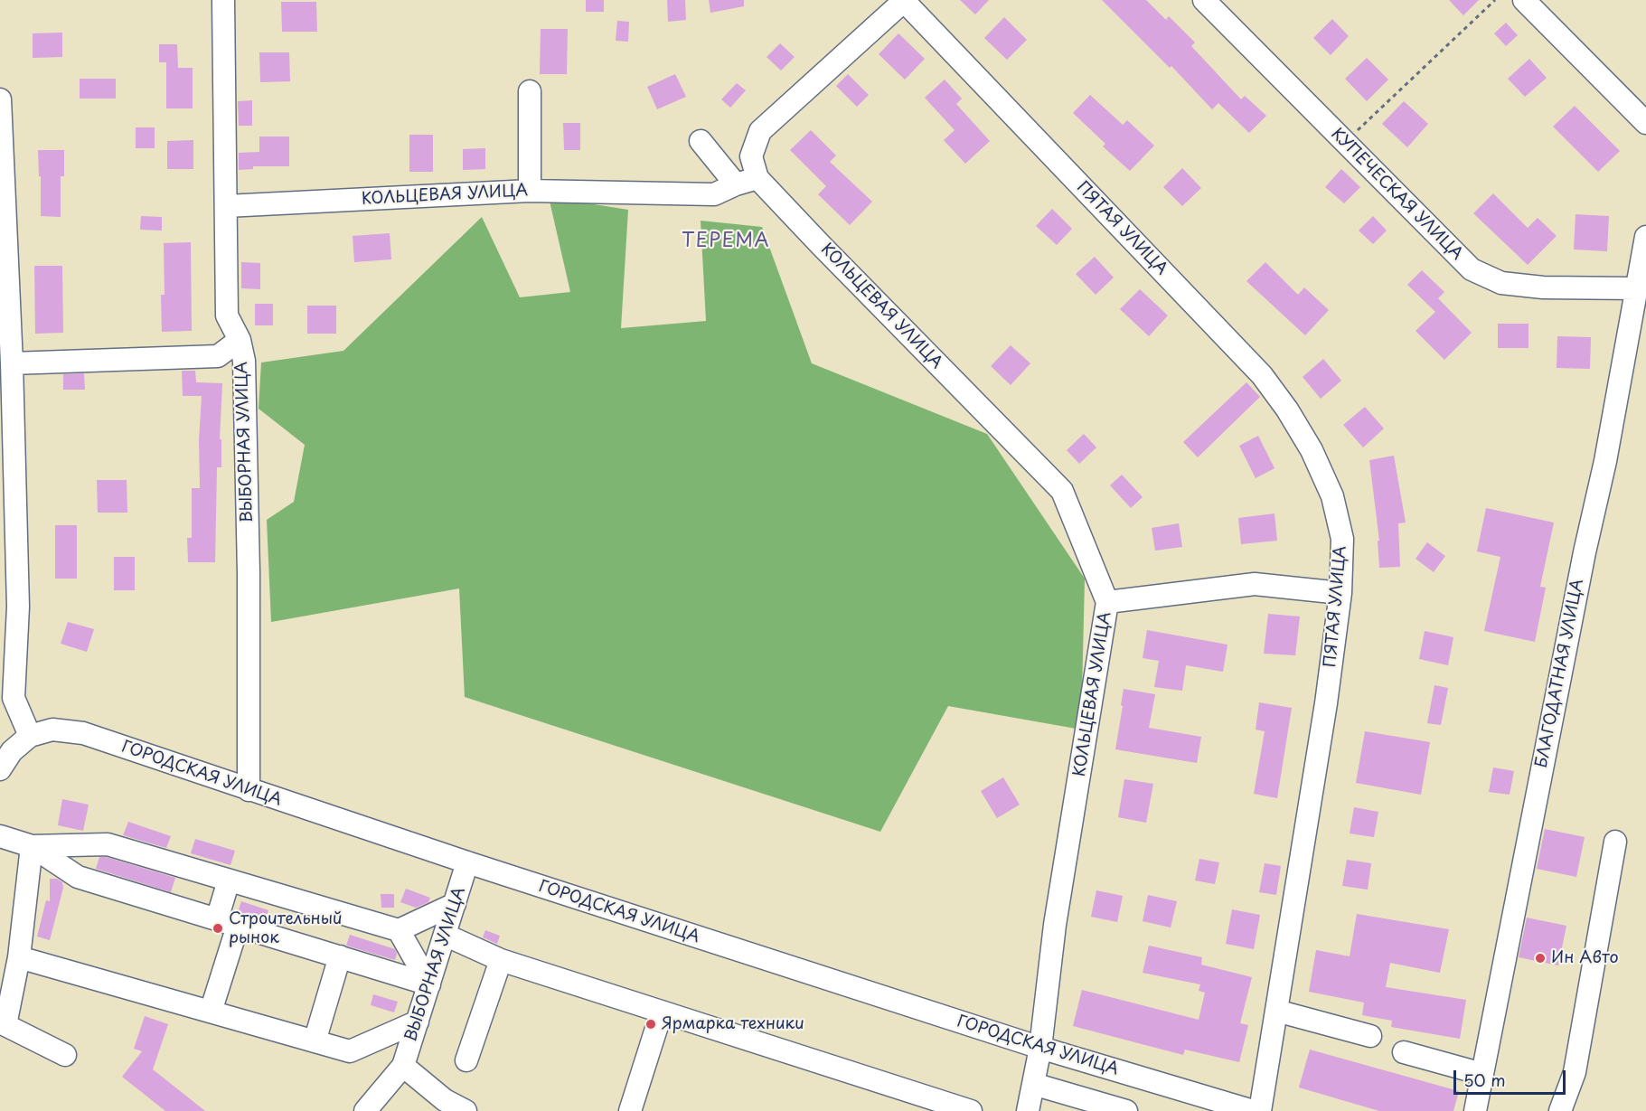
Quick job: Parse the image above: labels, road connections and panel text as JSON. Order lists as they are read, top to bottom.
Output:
{
  "streets": {
    "street": [
      "КУПЕЧЕСКАЯ УЛИЦА",
      "КОЛЬЦЕВАЯ УЛИЦА",
      "ПЯТАЯ УЛИЦА",
      "ВЫБОРНАЯ УЛИЦА",
      "БЛАГОДАТНАЯ УЛИЦА",
      "ГОРОДСКАЯ УЛИЦА"
    ]
  },
  "crossings": [
    ["КУПЕЧЕСКАЯ УЛИЦА", "БЛАГОДАТНАЯ УЛИЦА"],
    ["КОЛЬЦЕВАЯ УЛИЦА", "ВЫБОРНАЯ УЛИЦА"],
    ["КОЛЬЦЕВАЯ УЛИЦА", "ГОРОДСКАЯ УЛИЦА"],
    ["ВЫБОРНАЯ УЛИЦА", "ГОРОДСКАЯ УЛИЦА"]
  ],
  "districts": ["ТЕРЕМА"],
  "places": ["Строительный рынок", "Ин Авто", "Ярмарка техники"],
  "scale_bar": "50 m"
}
